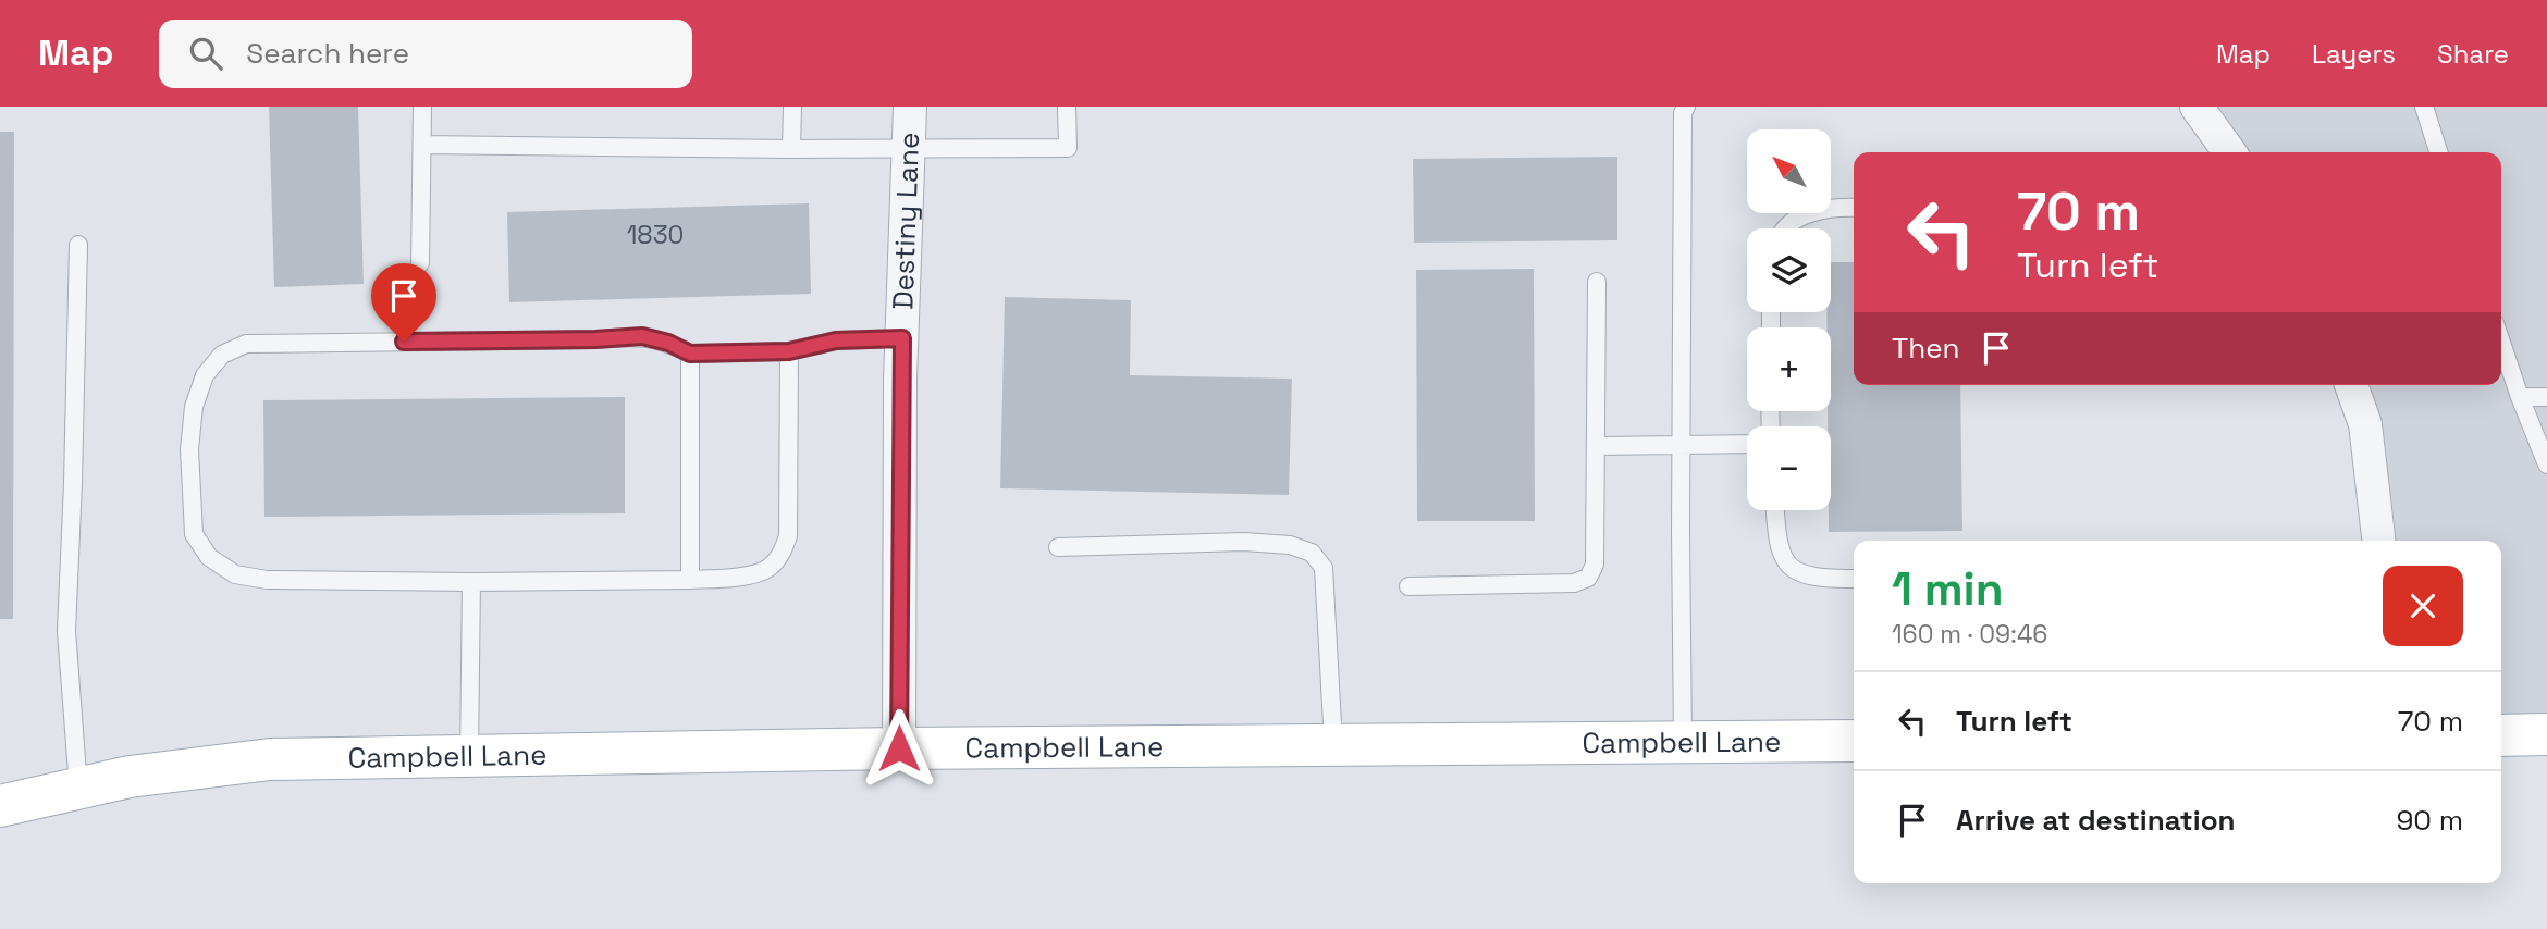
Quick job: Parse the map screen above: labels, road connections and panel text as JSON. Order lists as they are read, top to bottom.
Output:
{
  "streets": {
    "main road": ["Campbell Lane"],
    "street": ["Destiny Lane"]
  },
  "crossings": [
    ["Destiny Lane", "Campbell Lane"]
  ],
  "house_numbers": ["1830"],
  "north": "top left",
  "page": {
    "header": "Map",
    "search": "Search here",
    "nav": ["Map", "Layers", "Share"],
    "map_buttons": ["+", "−"],
    "turn": ["70 m", "Turn left"],
    "then": "Then",
    "heading": ["1 min", "160 m · 09:46"],
    "list": [
      {
        "name": "Turn left",
        "value": "70 m"
      },
      {
        "name": "Arrive at destination",
        "value": "90 m"
      }
    ]
  }
}
